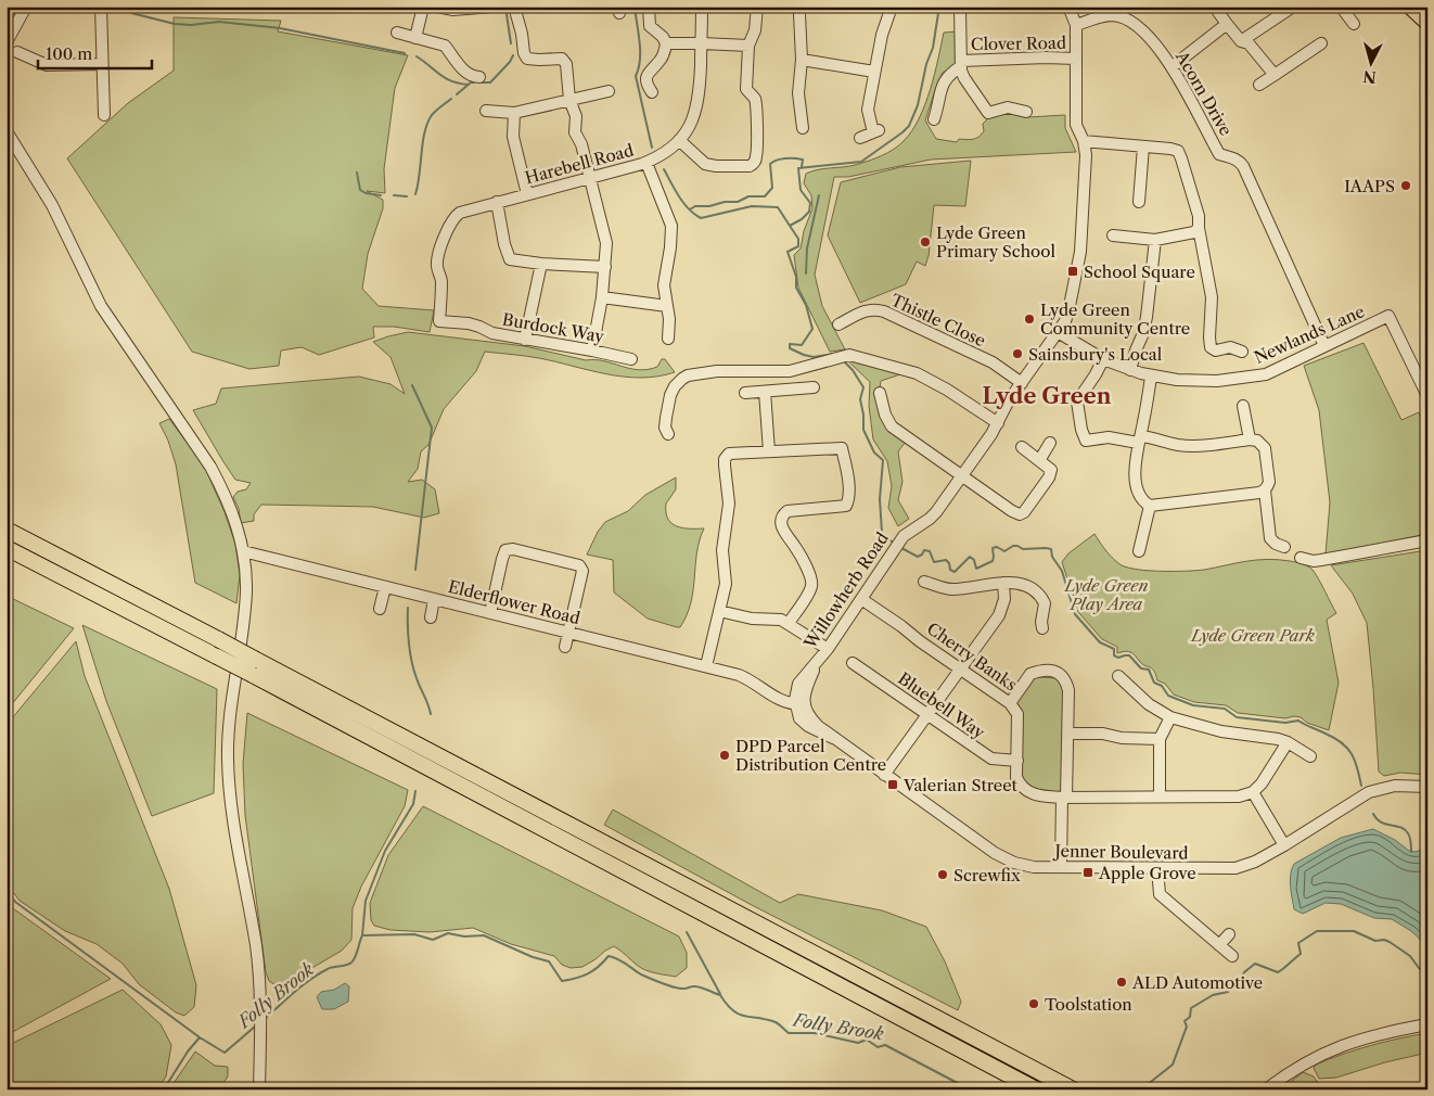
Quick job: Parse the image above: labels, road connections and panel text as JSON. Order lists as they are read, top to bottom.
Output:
{
  "streets": {
    "street": [
      "Clover Road",
      "Acorn Drive",
      "Harebell Road",
      "Thistle Close",
      "Burdock Way",
      "Newlands Lane",
      "Willowherb Road",
      "Elderflower Road",
      "Cherry Banks",
      "Bluebell Way",
      "Jenner Boulevard"
    ]
  },
  "crossings": [
    ["Clover Road", "Willowherb Road"],
    ["Acorn Drive", "Newlands Lane"],
    ["Acorn Drive", "Willowherb Road"],
    ["Harebell Road", "Burdock Way"],
    ["Thistle Close", "Willowherb Road"],
    ["Newlands Lane", "Willowherb Road"],
    ["Willowherb Road", "Elderflower Road"],
    ["Willowherb Road", "Cherry Banks"],
    ["Willowherb Road", "Jenner Boulevard"],
    ["Elderflower Road", "Jenner Boulevard"],
    ["Cherry Banks", "Bluebell Way"]
  ],
  "districts": ["Lyde Green"],
  "water": ["Folly Brook"],
  "parks": ["Lyde Green Play Area", "Lyde Green Park"],
  "places": {
    "other": [
      "IAAPS",
      "Lyde Green Primary School",
      "Lyde Green Community Centre",
      "Sainsbury's Local",
      "DPD Parcel Distribution Centre",
      "Screwfix",
      "ALD Automotive",
      "Toolstation"
    ],
    "transit": ["School Square", "Valerian Street", "Apple Grove"]
  },
  "scale_bar": "100 m",
  "north": "bottom"
}
